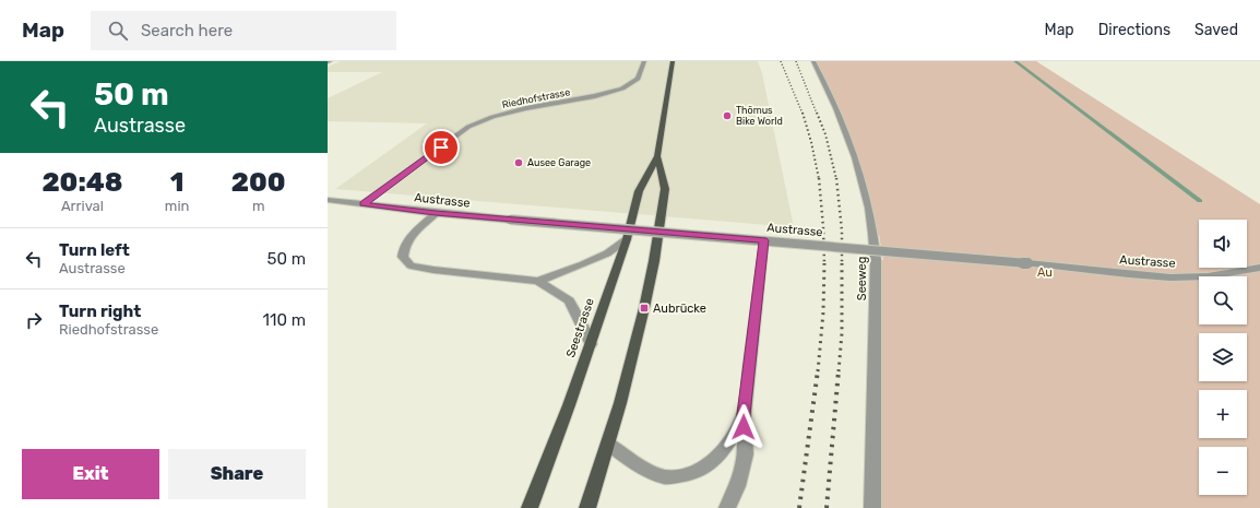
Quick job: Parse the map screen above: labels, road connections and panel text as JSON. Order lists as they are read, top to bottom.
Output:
{
  "streets": {
    "main road": ["Seestrasse"],
    "street": ["Riedhofstrasse", "Austrasse", "Seeweg"]
  },
  "crossings": [
    ["Riedhofstrasse", "Austrasse"]
  ],
  "parks": ["Au"],
  "places": {
    "other": ["Thömus Bike World", "Ausee Garage"],
    "transit": ["Aubrücke"]
  },
  "page": {
    "header": "Map",
    "search": "Search here",
    "nav": ["Map", "Directions", "Saved"],
    "turn": ["50 m", "Austrasse"],
    "eta": [
      "20:48",
      "Arrival",
      "1",
      "min",
      "200",
      "m"
    ],
    "map_buttons": ["+", "−"],
    "list": [
      {
        "name": "Turn left",
        "note": "Austrasse",
        "value": "50 m"
      },
      {
        "name": "Turn right",
        "note": "Riedhofstrasse",
        "value": "110 m"
      }
    ],
    "buttons": ["Exit", "Share"]
  }
}
